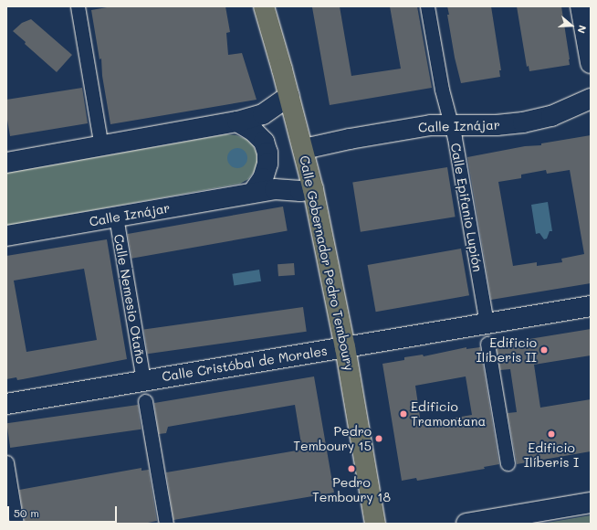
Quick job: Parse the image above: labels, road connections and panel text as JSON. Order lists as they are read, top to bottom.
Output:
{
  "streets": {
    "main road": ["Calle Gobernador Pedro Temboury"],
    "street": [
      "Calle Iznájar",
      "Calle Epifanio Lupión",
      "Calle Nemesio Otaño",
      "Calle Cristóbal de Morales"
    ]
  },
  "crossings": [
    ["Calle Iznájar", "Calle Epifanio Lupión"],
    ["Calle Iznájar", "Calle Gobernador Pedro Temboury"],
    ["Calle Iznájar", "Calle Nemesio Otaño"],
    ["Calle Epifanio Lupión", "Calle Cristóbal de Morales"],
    ["Calle Gobernador Pedro Temboury", "Calle Cristóbal de Morales"],
    ["Calle Nemesio Otaño", "Calle Cristóbal de Morales"]
  ],
  "places": [
    "Edificio Ilíberis II",
    "Edificio Tramontana",
    "Edificio Ilíberis I",
    "Pedro Temboury 15",
    "Pedro Temboury 18"
  ],
  "scale_bar": "50 m",
  "north": "right"
}
